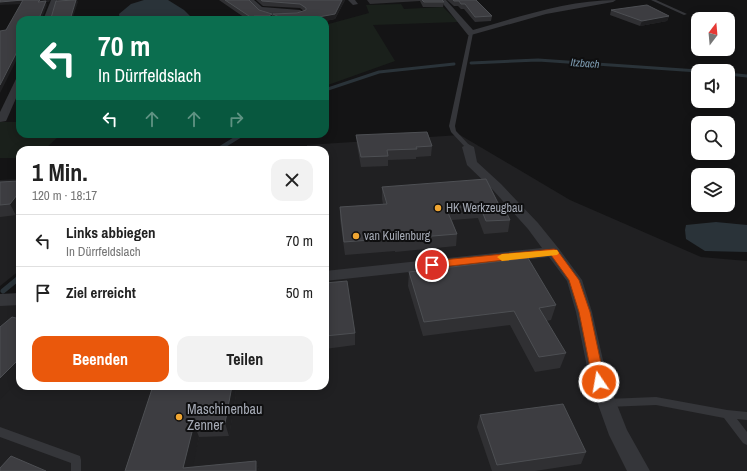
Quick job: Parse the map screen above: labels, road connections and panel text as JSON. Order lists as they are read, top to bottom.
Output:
{
  "water": ["Itzbach"],
  "places": ["HK Werkzeugbau", "van Kuilenburg", "Maschinenbau Zenner"],
  "north": "top",
  "page": {
    "turn": ["70 m", "In Dürrfeldslach"],
    "heading": ["1 Min.", "120 m · 18:17"],
    "list": [
      {
        "name": "Links abbiegen",
        "note": "In Dürrfeldslach",
        "value": "70 m"
      },
      {
        "name": "Ziel erreicht",
        "value": "50 m"
      }
    ],
    "buttons": ["Beenden", "Teilen"]
  }
}
